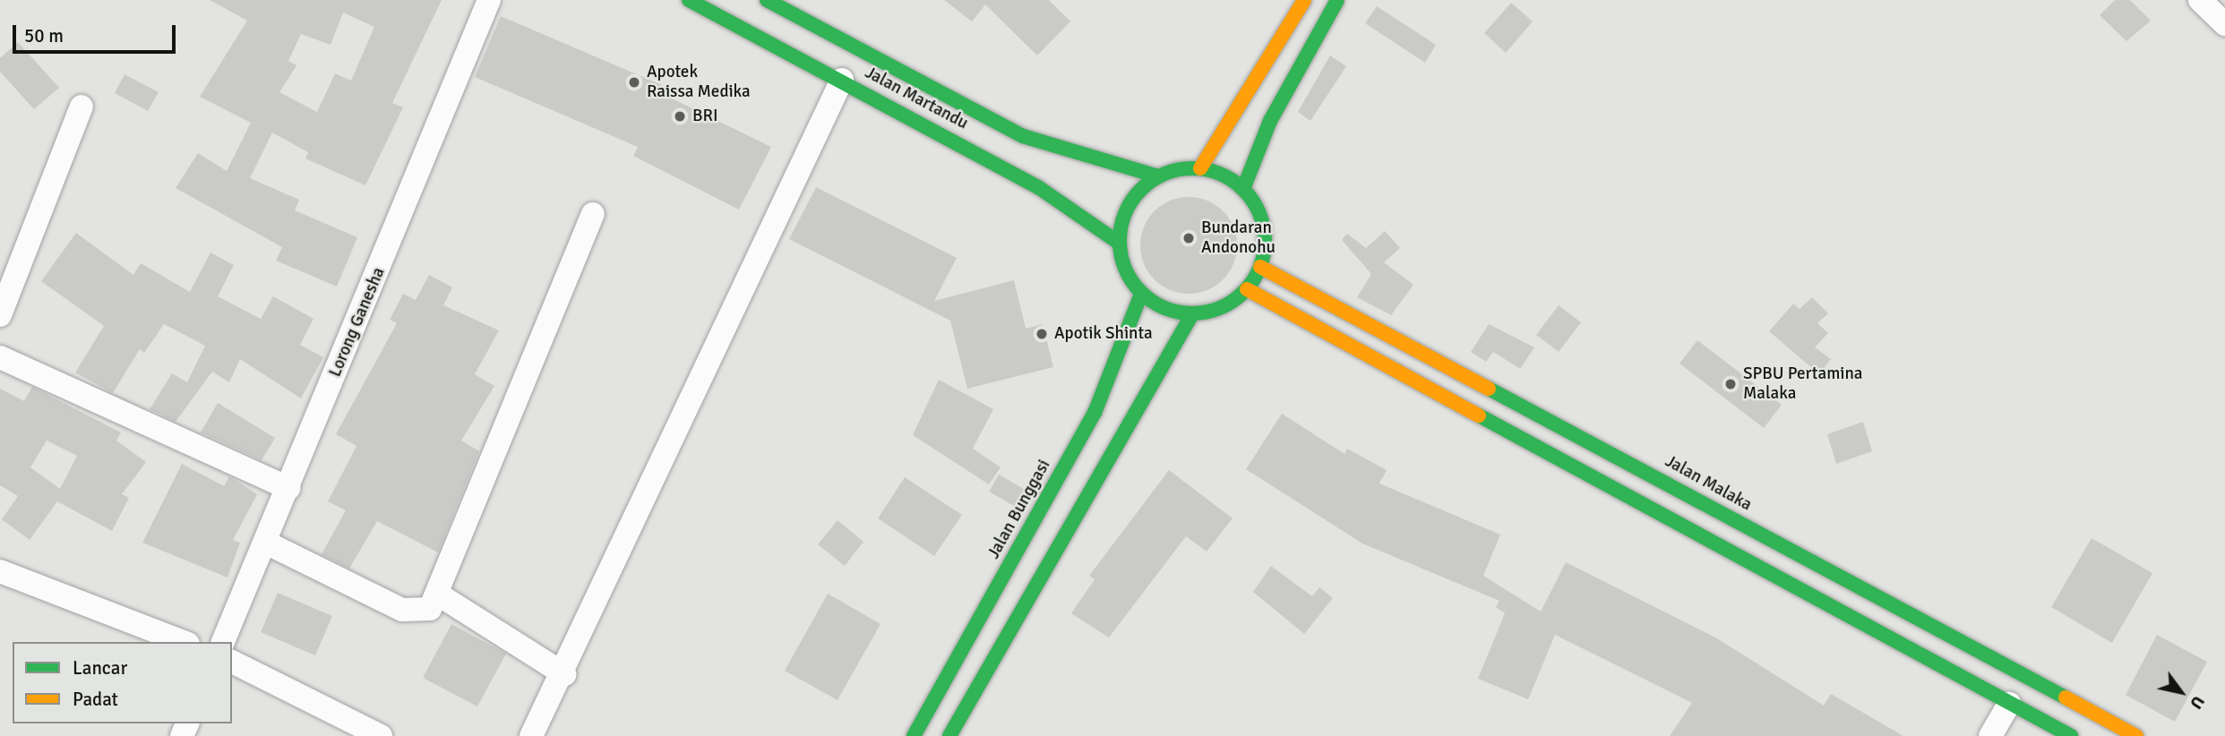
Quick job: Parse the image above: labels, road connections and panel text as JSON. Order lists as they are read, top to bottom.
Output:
{
  "streets": {
    "main road": ["Jalan Martandu", "Jalan Malaka", "Jalan Bunggasi"],
    "street": ["Lorong Ganesha"]
  },
  "crossings": [
    ["Jalan Martandu", "Jalan Malaka"],
    ["Jalan Martandu", "Jalan Bunggasi"],
    ["Jalan Malaka", "Jalan Bunggasi"]
  ],
  "places": [
    "Apotek Raissa Medika",
    "BRI",
    "Bundaran Andonohu",
    "Apotik Shinta",
    "SPBU Pertamina Malaka"
  ],
  "legend": ["Lancar", "Padat"],
  "scale_bar": "50 m",
  "north": "bottom right"
}
